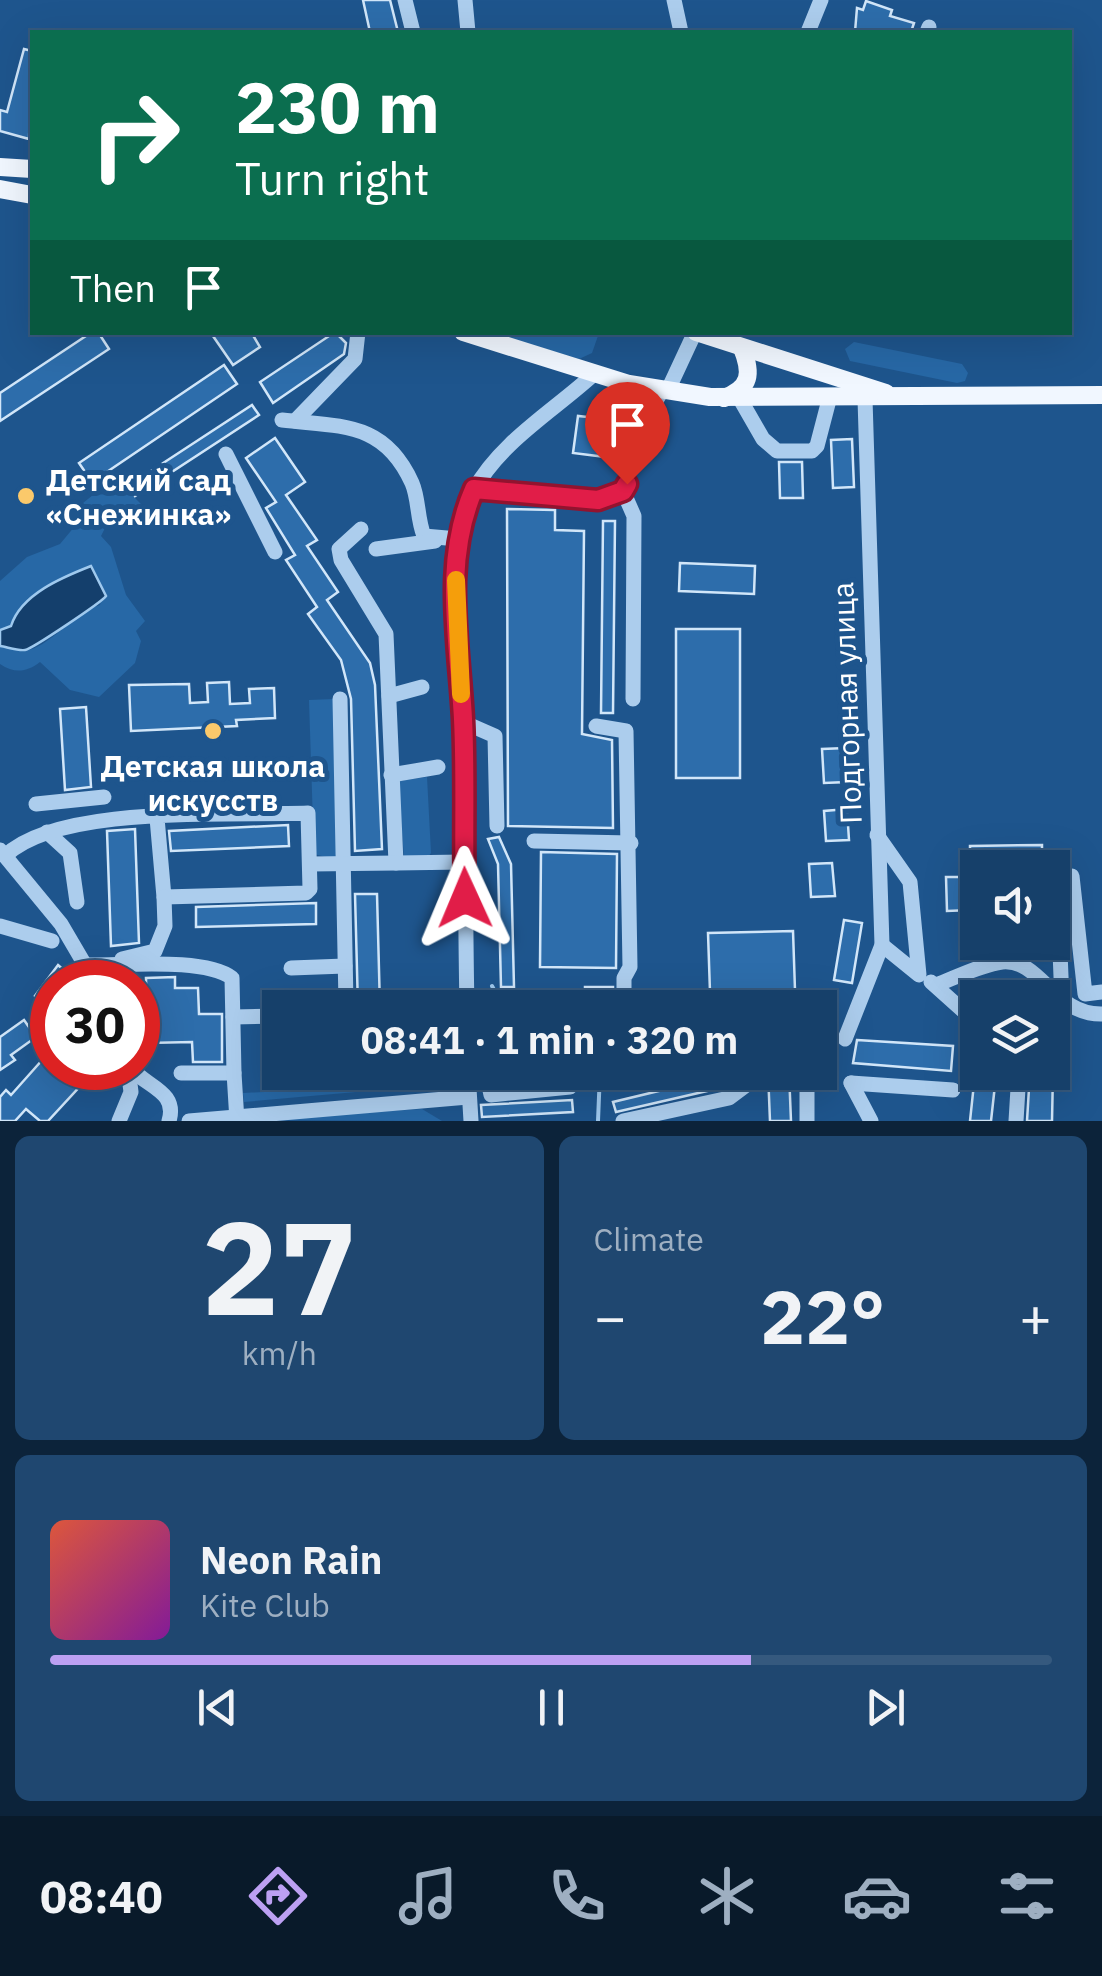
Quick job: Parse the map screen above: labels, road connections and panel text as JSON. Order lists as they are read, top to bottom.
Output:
{
  "streets": {
    "street": ["Подгорная улица"]
  },
  "places": ["Детский сад «Снежинка»", "Детская школа искусств"],
  "page": {
    "turn": ["230 m", "Turn right"],
    "then": "Then",
    "limit": "30",
    "trip": "08:41 · 1 min · 320 m",
    "tile": [
      ["27", "km/h"],
      "Climate"
    ],
    "heat": ["−", "22°", "+"],
    "song": ["Neon Rain", "Kite Club"],
    "tabs": "08:40"
  }
}
